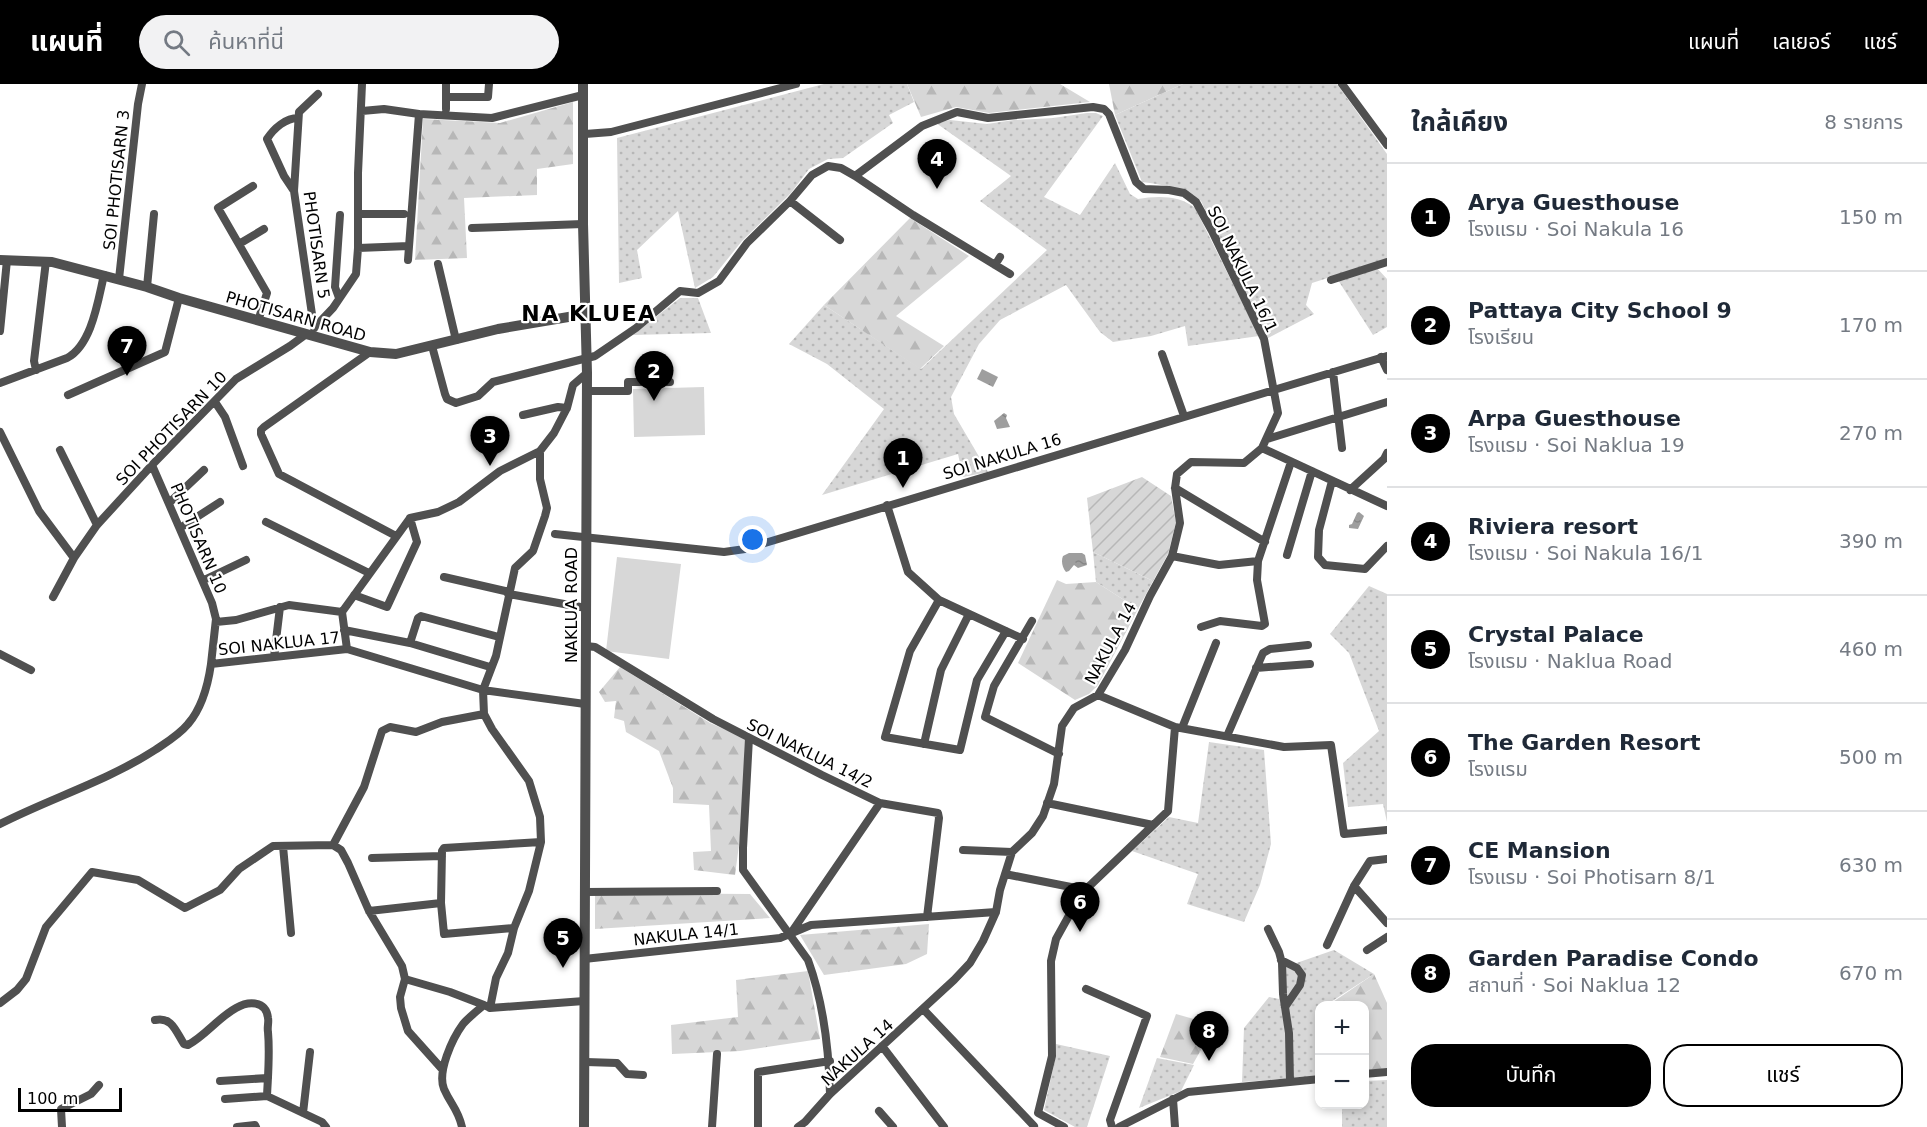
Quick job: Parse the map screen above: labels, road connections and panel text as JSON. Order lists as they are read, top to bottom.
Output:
{
  "streets": {
    "street": [
      "SOI PHOTISARN 3",
      "PHOTISARN 5",
      "SOI NAKULA 16/1",
      "PHOTISARN ROAD",
      "SOI PHOTISARN 10",
      "SOI NAKULA 16",
      "PHOTISARN 10",
      "NAKLUA ROAD",
      "SOI NAKLUA 17",
      "NAKULA 14",
      "SOI NAKLUA 14/2",
      "NAKULA 14/1"
    ]
  },
  "crossings": [
    ["SOI PHOTISARN 3", "PHOTISARN ROAD"],
    ["PHOTISARN 5", "PHOTISARN ROAD"],
    ["PHOTISARN 5", "SOI PHOTISARN 10"],
    ["SOI NAKULA 16/1", "SOI NAKULA 16"],
    ["PHOTISARN ROAD", "SOI PHOTISARN 10"],
    ["PHOTISARN ROAD", "NAKLUA ROAD"],
    ["SOI PHOTISARN 10", "PHOTISARN 10"],
    ["SOI NAKULA 16", "NAKLUA ROAD"],
    ["NAKLUA ROAD", "SOI NAKLUA 17"],
    ["NAKLUA ROAD", "SOI NAKLUA 14/2"],
    ["NAKLUA ROAD", "NAKULA 14/1"],
    ["NAKULA 14", "NAKULA 14/1"],
    ["SOI NAKLUA 14/2", "NAKULA 14/1"]
  ],
  "districts": ["NA KLUEA"],
  "scale_bar": "100 m",
  "page": {
    "header": "แผนที่",
    "search": "ค้นหาที่นี่",
    "nav": ["แผนที่", "เลเยอร์", "แชร์"],
    "heading": ["ใกล้เคียง", "8 รายการ"],
    "pins": [
      "4",
      "7",
      "2",
      "3",
      "1",
      "6",
      "5",
      "8"
    ],
    "list": [
      {
        "mark": "1",
        "name": "Arya Guesthouse",
        "note": "โรงแรม · Soi Nakula 16",
        "value": "150 m"
      },
      {
        "mark": "2",
        "name": "Pattaya City School 9",
        "note": "โรงเรียน",
        "value": "170 m"
      },
      {
        "mark": "3",
        "name": "Arpa Guesthouse",
        "note": "โรงแรม · Soi Naklua 19",
        "value": "270 m"
      },
      {
        "mark": "4",
        "name": "Riviera resort",
        "note": "โรงแรม · Soi Nakula 16/1",
        "value": "390 m"
      },
      {
        "mark": "5",
        "name": "Crystal Palace",
        "note": "โรงแรม · Naklua Road",
        "value": "460 m"
      },
      {
        "mark": "6",
        "name": "The Garden Resort",
        "note": "โรงแรม",
        "value": "500 m"
      },
      {
        "mark": "7",
        "name": "CE Mansion",
        "note": "โรงแรม · Soi Photisarn 8/1",
        "value": "630 m"
      },
      {
        "mark": "8",
        "name": "Garden Paradise Condo",
        "note": "สถานที่ · Soi Naklua 12",
        "value": "670 m"
      }
    ],
    "map_buttons": ["+", "−"],
    "buttons": ["บันทึก", "แชร์"],
    "scale": "100 m"
  }
}
